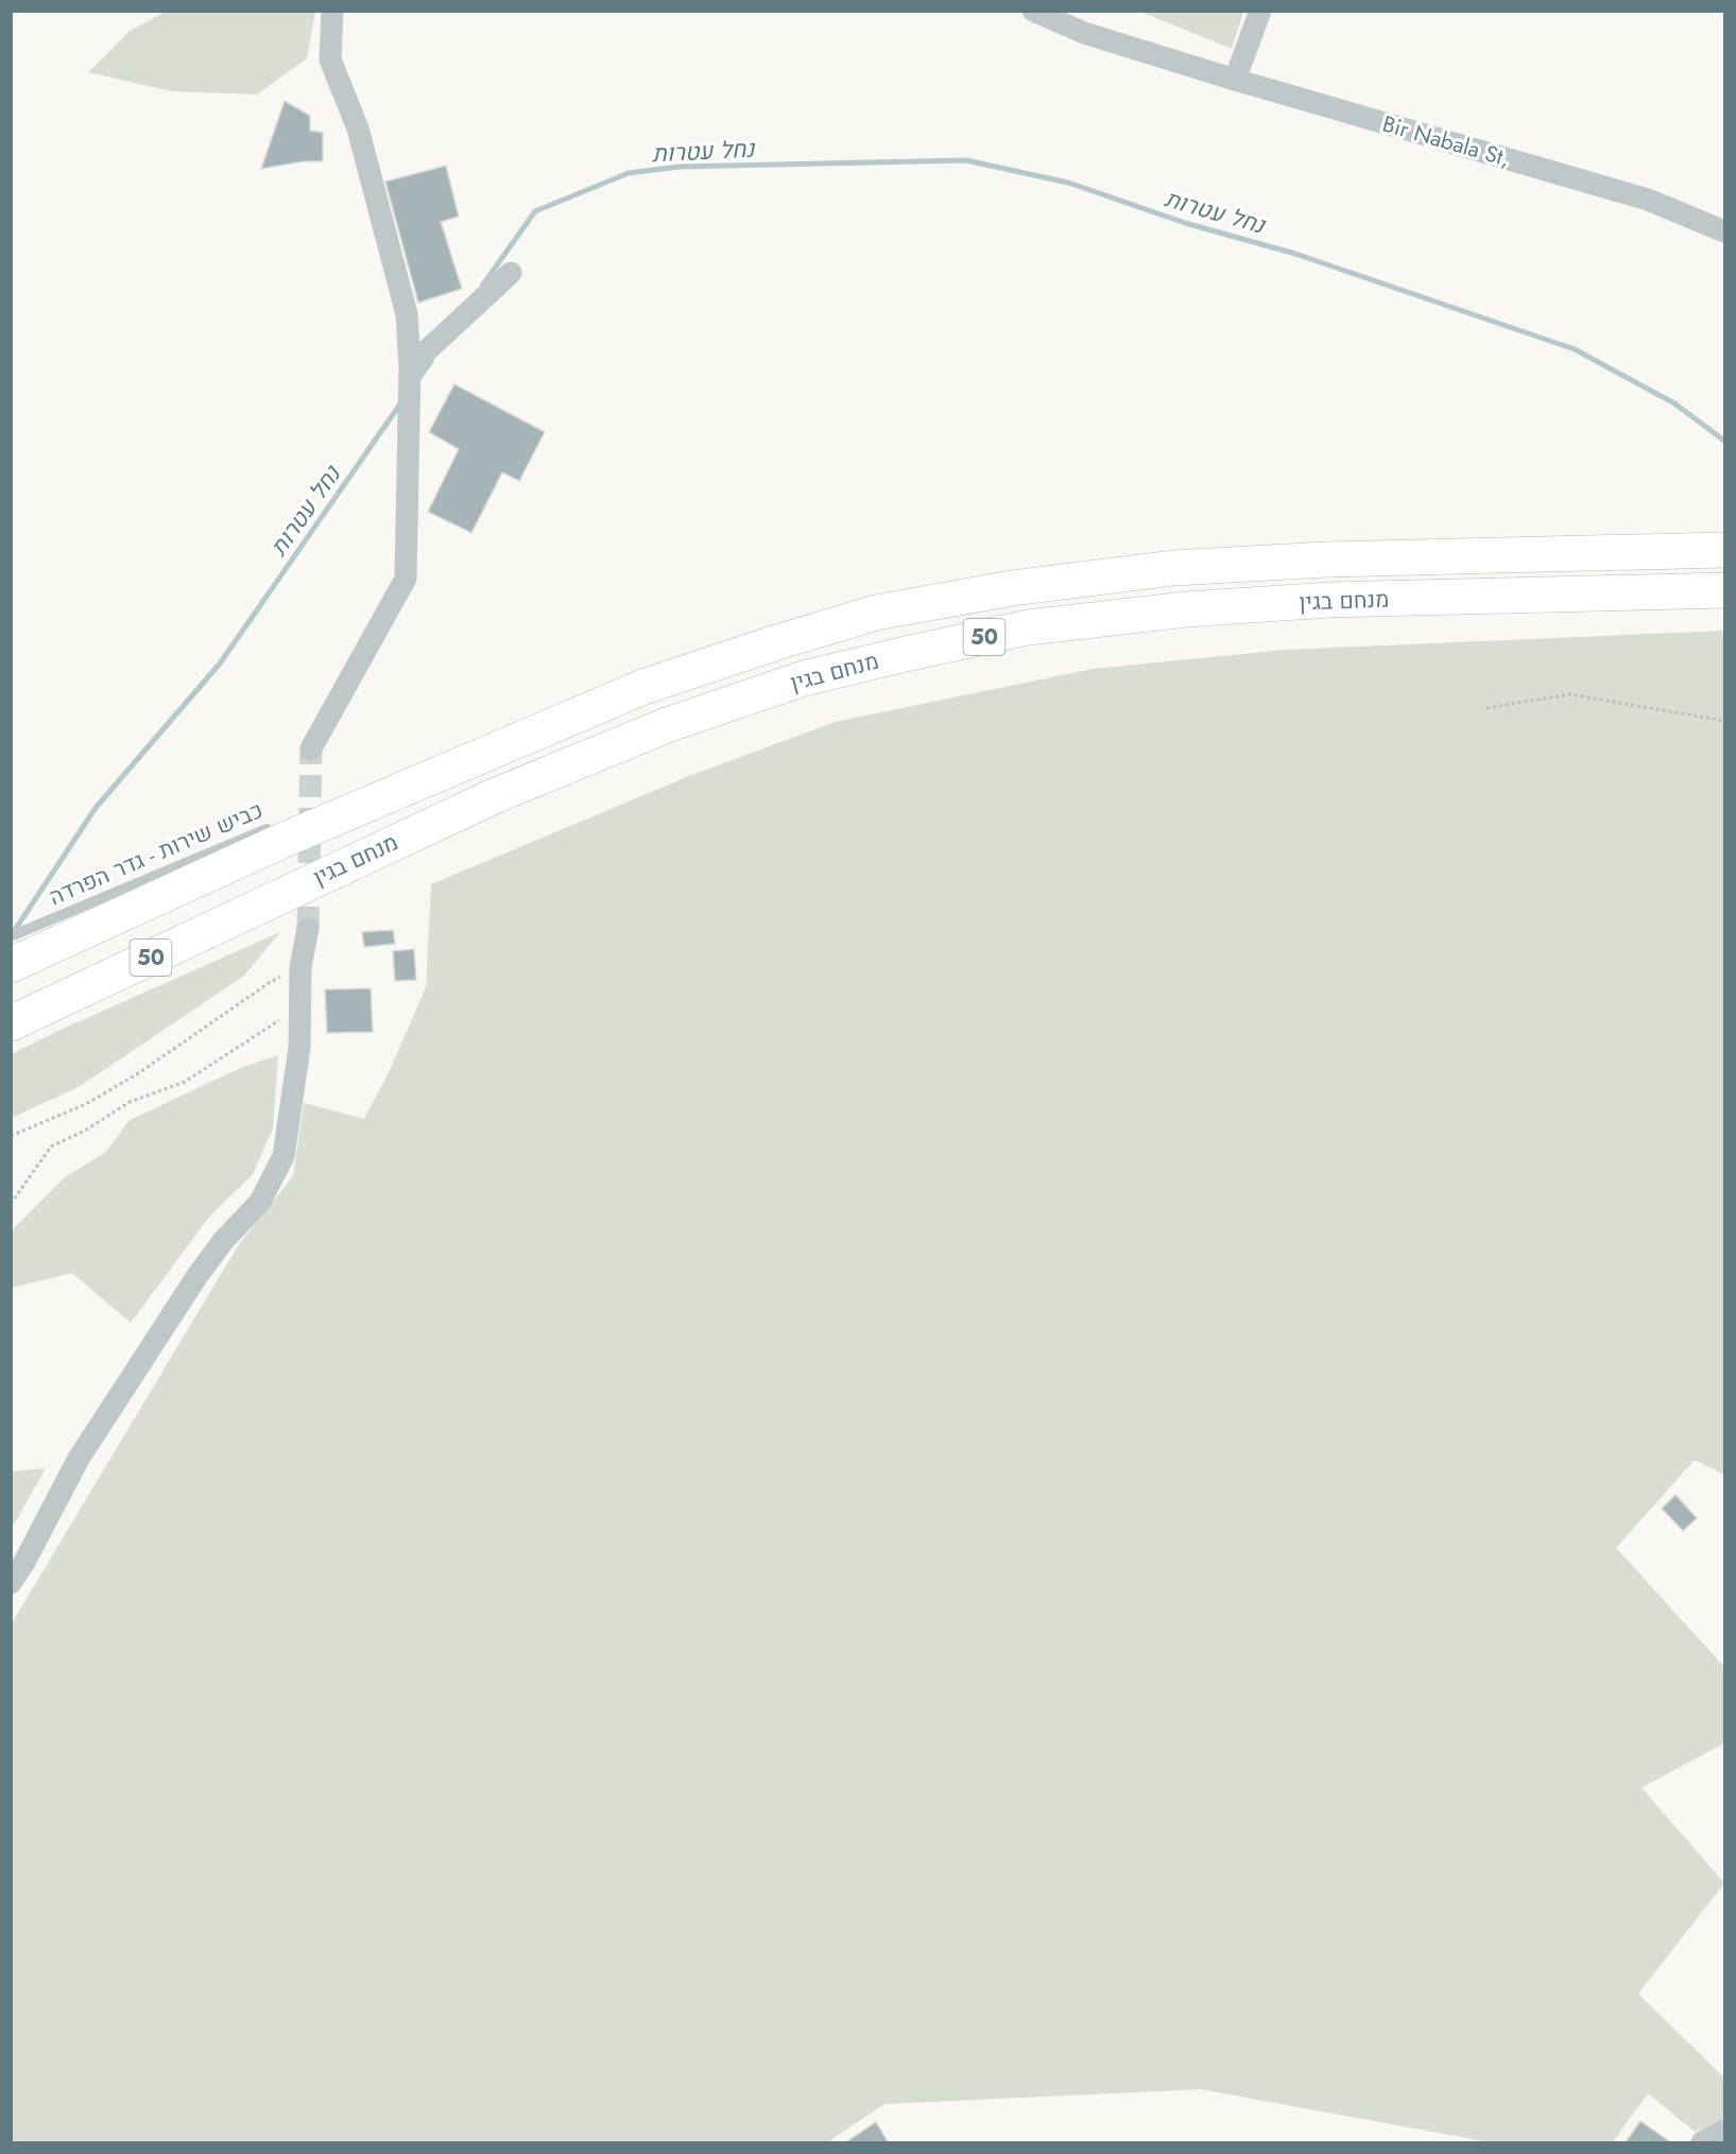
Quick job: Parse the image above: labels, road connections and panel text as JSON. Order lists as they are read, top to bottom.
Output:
{
  "streets": {
    "highway": ["מנחם בגין", "50"],
    "street": ["Bir Nabala St,"],
    "lane": ["כביש שירות - גדר הפרדה"]
  },
  "water": ["נחל עטרות"]
}
